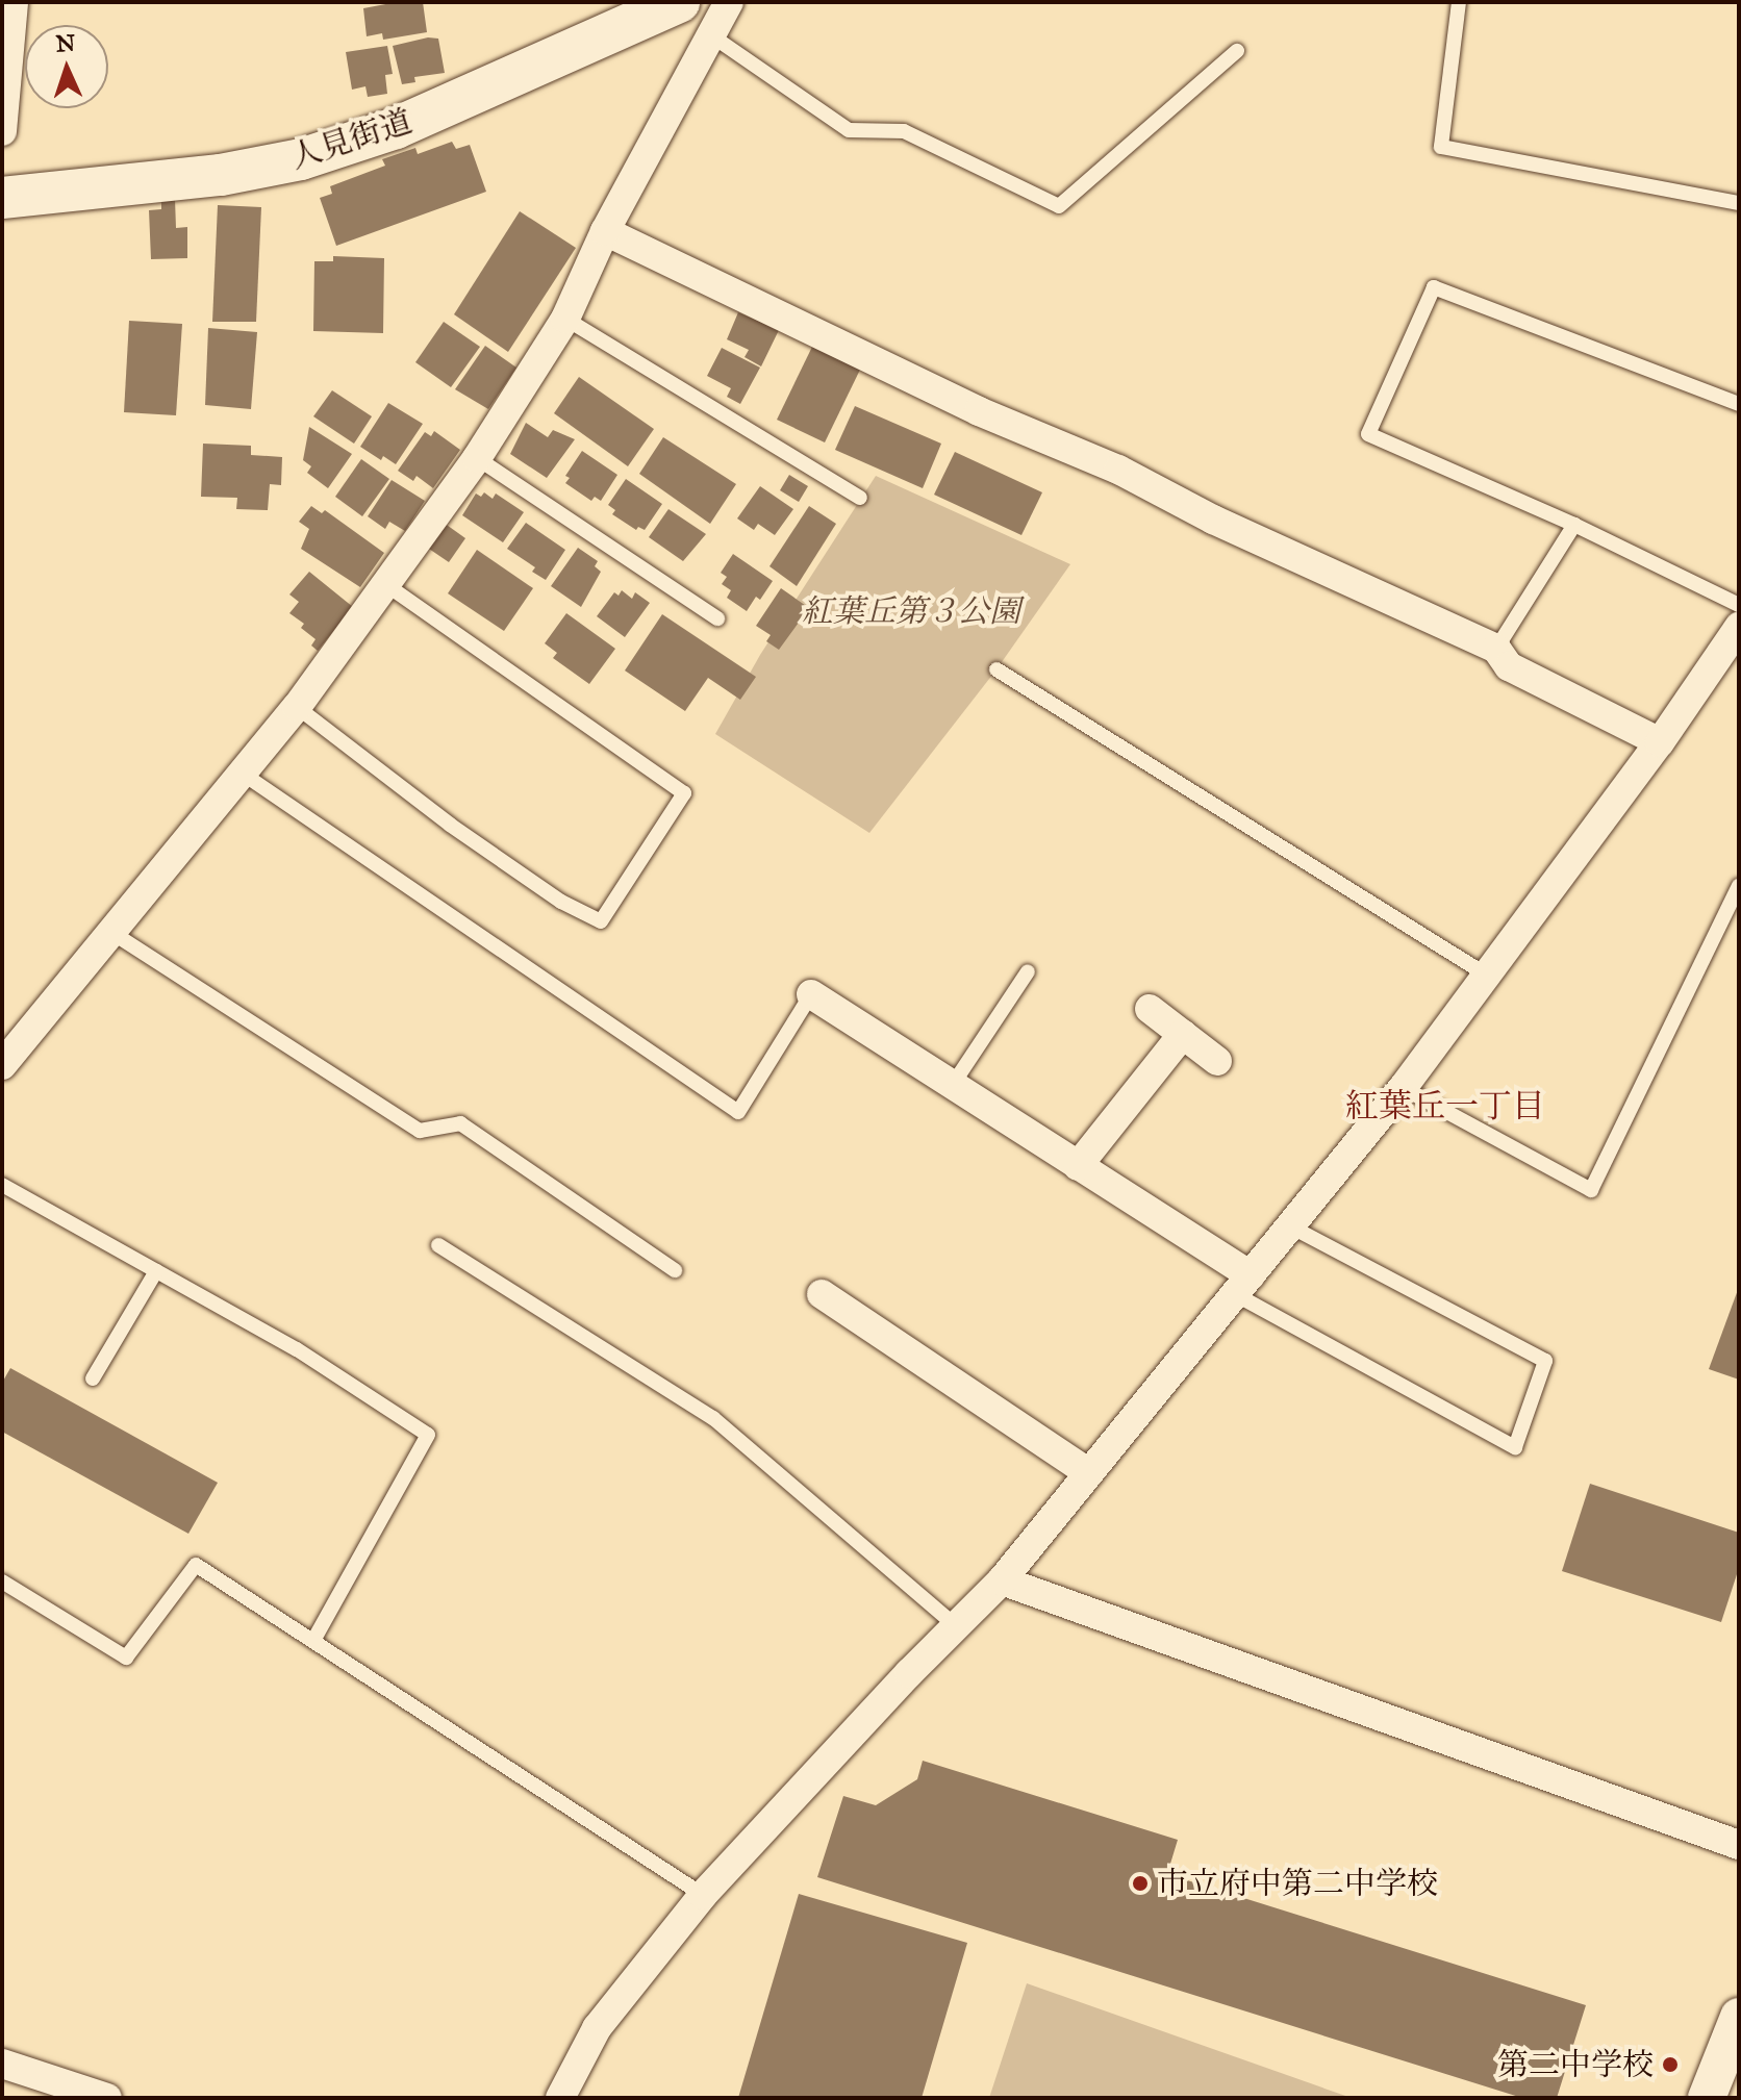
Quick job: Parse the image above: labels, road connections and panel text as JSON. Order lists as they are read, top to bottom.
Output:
{
  "streets": {
    "main road": ["人見街道"]
  },
  "districts": ["紅葉丘一丁目"],
  "parks": ["紅葉丘第３公園"],
  "places": ["市立府中第二中学校", "第二中学校"],
  "north": "top"
}
